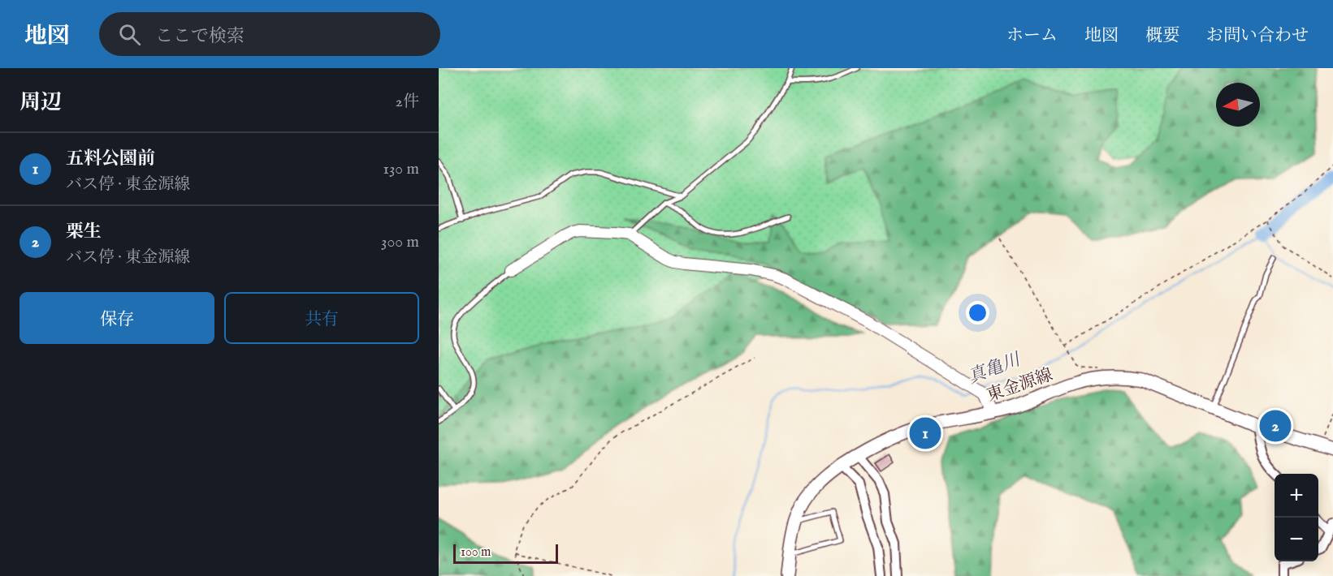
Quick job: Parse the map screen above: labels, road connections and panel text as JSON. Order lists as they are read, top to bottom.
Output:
{
  "streets": {
    "main road": ["東金源線"]
  },
  "water": ["真亀川"],
  "scale_bar": "100 m",
  "north": "left",
  "page": {
    "header": "地図",
    "search": "ここで検索",
    "nav": [
      "ホーム",
      "地図",
      "概要",
      "お問い合わせ"
    ],
    "heading": ["周辺", "2件"],
    "list": [
      {
        "mark": "1",
        "name": "五料公園前",
        "note": "バス停 · 東金源線",
        "value": "130 m"
      },
      {
        "mark": "2",
        "name": "栗生",
        "note": "バス停 · 東金源線",
        "value": "300 m"
      }
    ],
    "buttons": ["保存", "共有"],
    "pins": ["2", "1"],
    "map_buttons": ["+", "−"],
    "scale": "100 m"
  }
}
